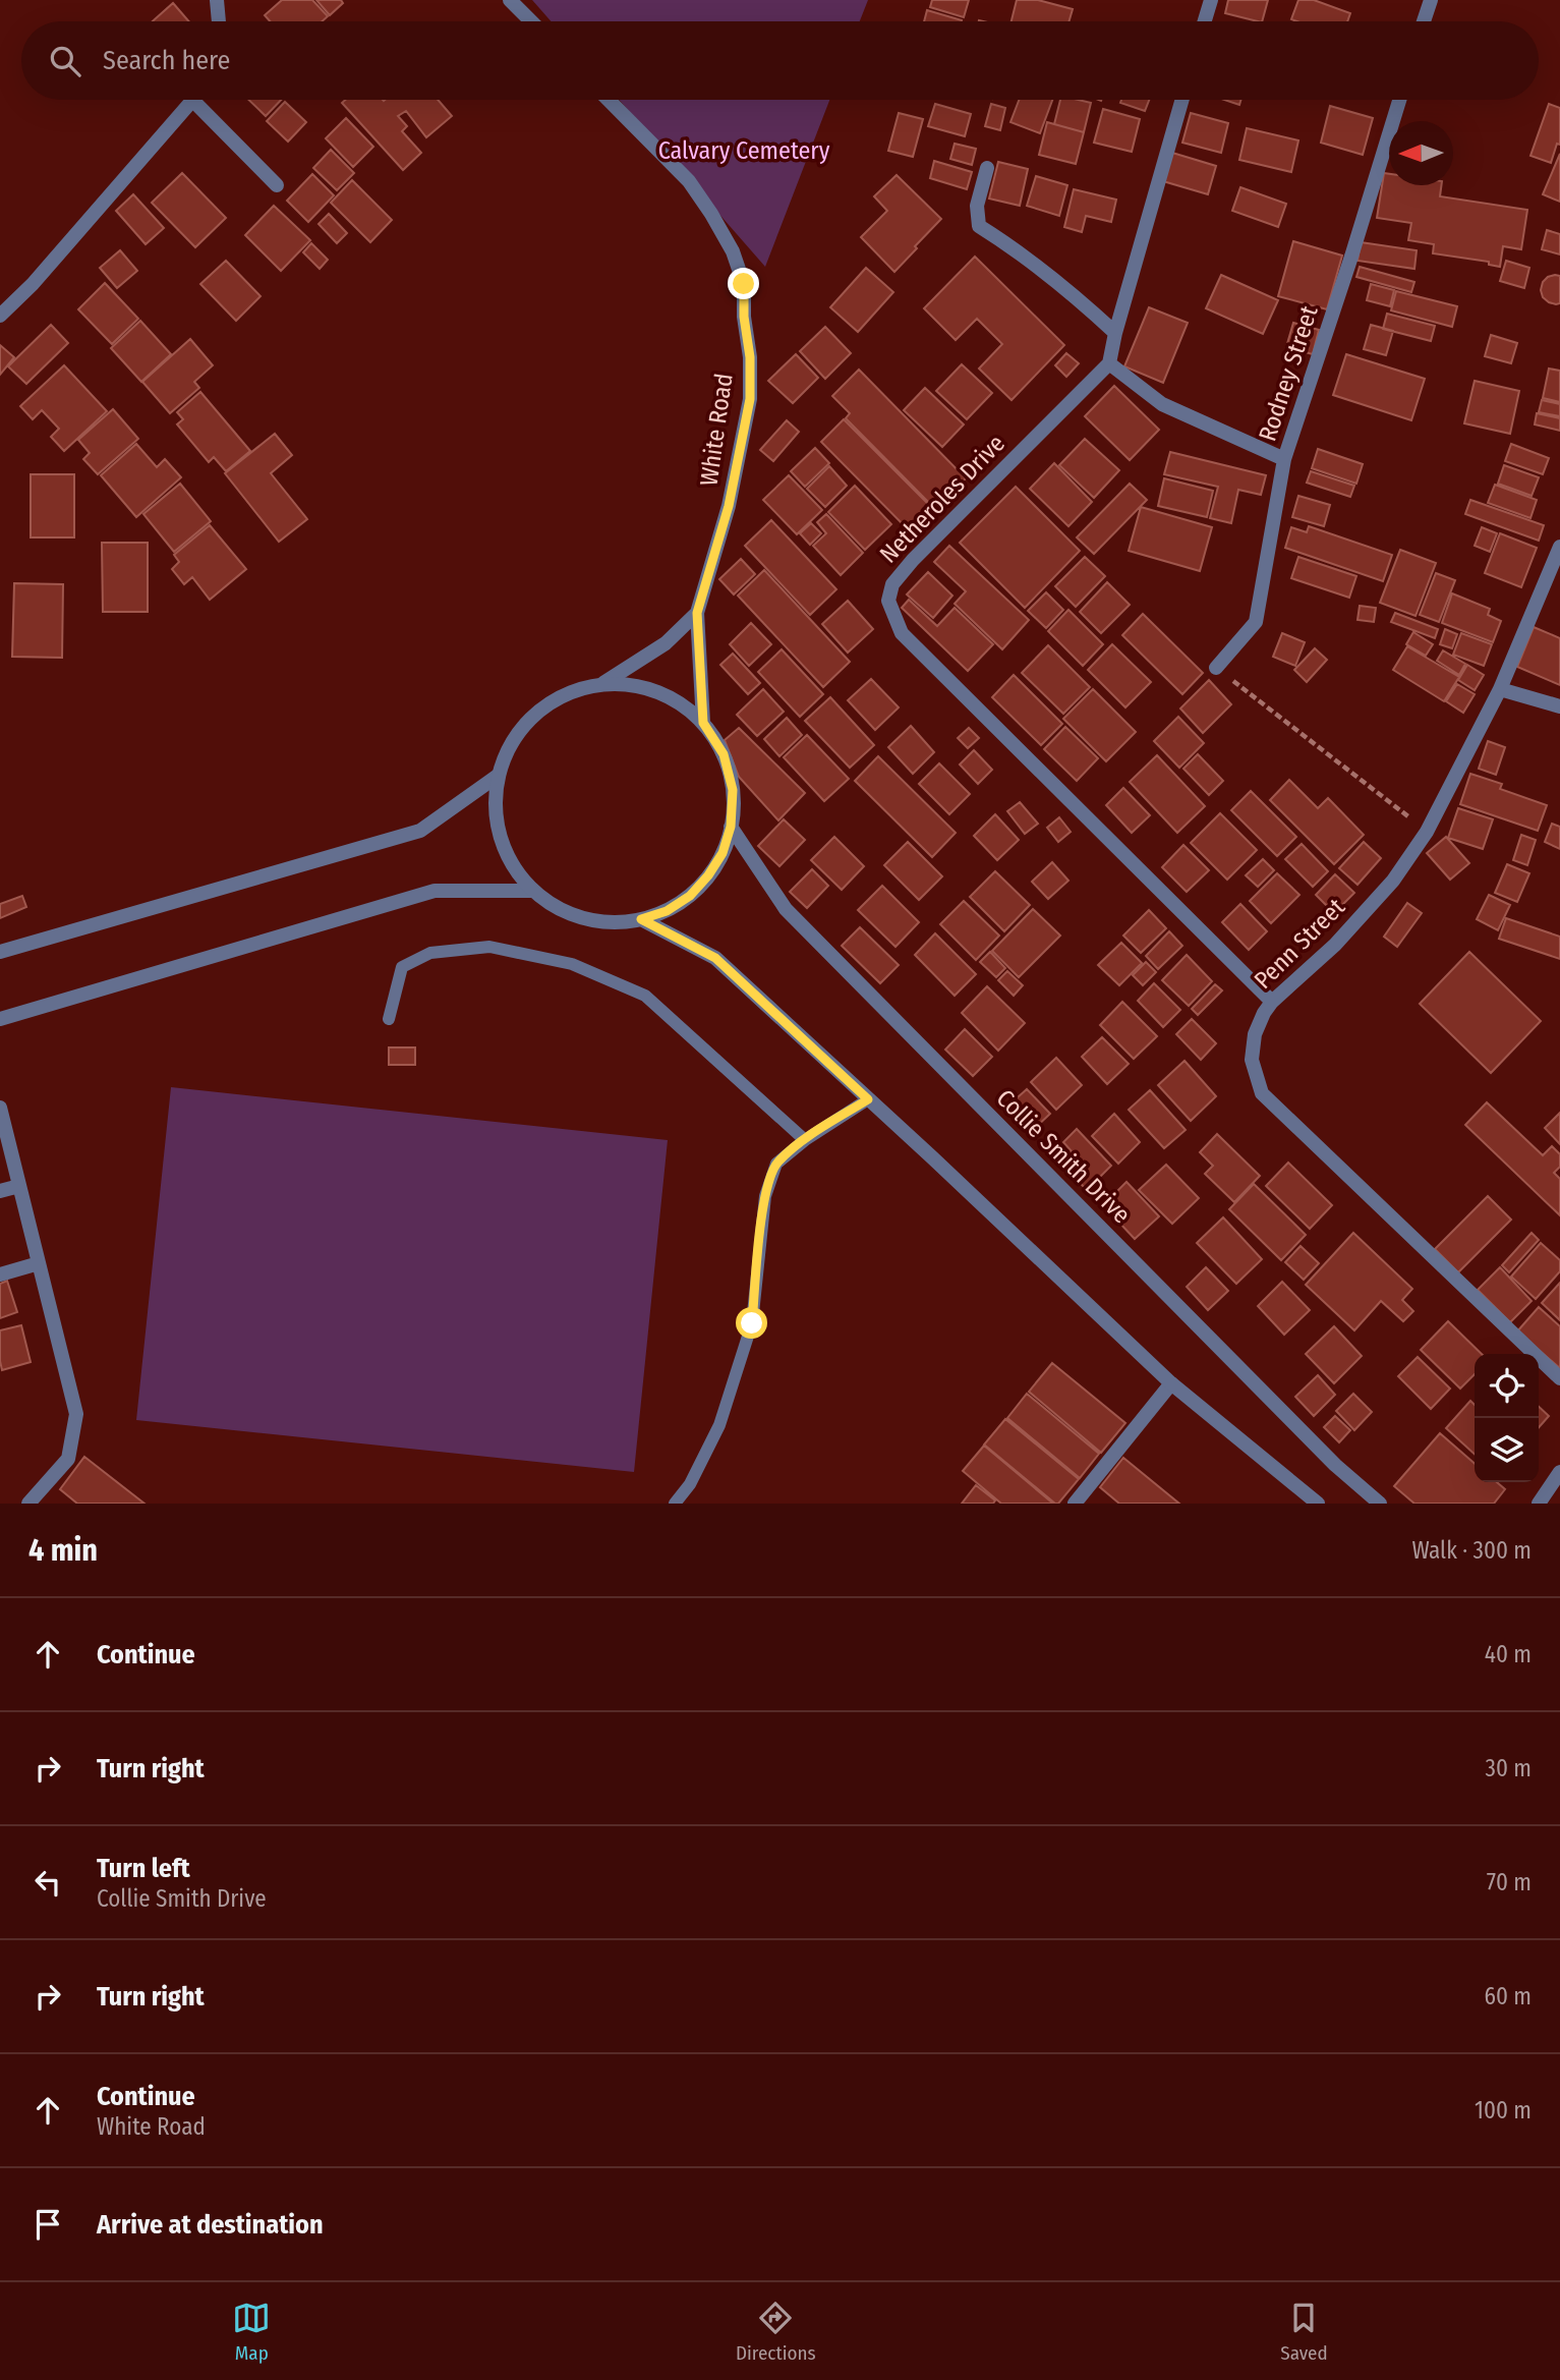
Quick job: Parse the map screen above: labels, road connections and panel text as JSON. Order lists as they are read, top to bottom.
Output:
{
  "streets": {
    "street": [
      "Rodney Street",
      "White Road",
      "Netheroles Drive",
      "Penn Street",
      "Collie Smith Drive"
    ]
  },
  "crossings": [
    ["White Road", "Collie Smith Drive"],
    ["Netheroles Drive", "Penn Street"]
  ],
  "parks": ["Calvary Cemetery"],
  "north": "left",
  "page": {
    "search": "Search here",
    "heading": ["4 min", "Walk · 300 m"],
    "list": [
      ["Continue", "40 m"],
      ["Turn right", "30 m"],
      ["Turn left", "Collie Smith Drive", "70 m"],
      ["Turn right", "60 m"],
      ["Continue", "White Road", "100 m"],
      "Arrive at destination"
    ],
    "nav": ["Map", "Directions", "Saved"]
  }
}
